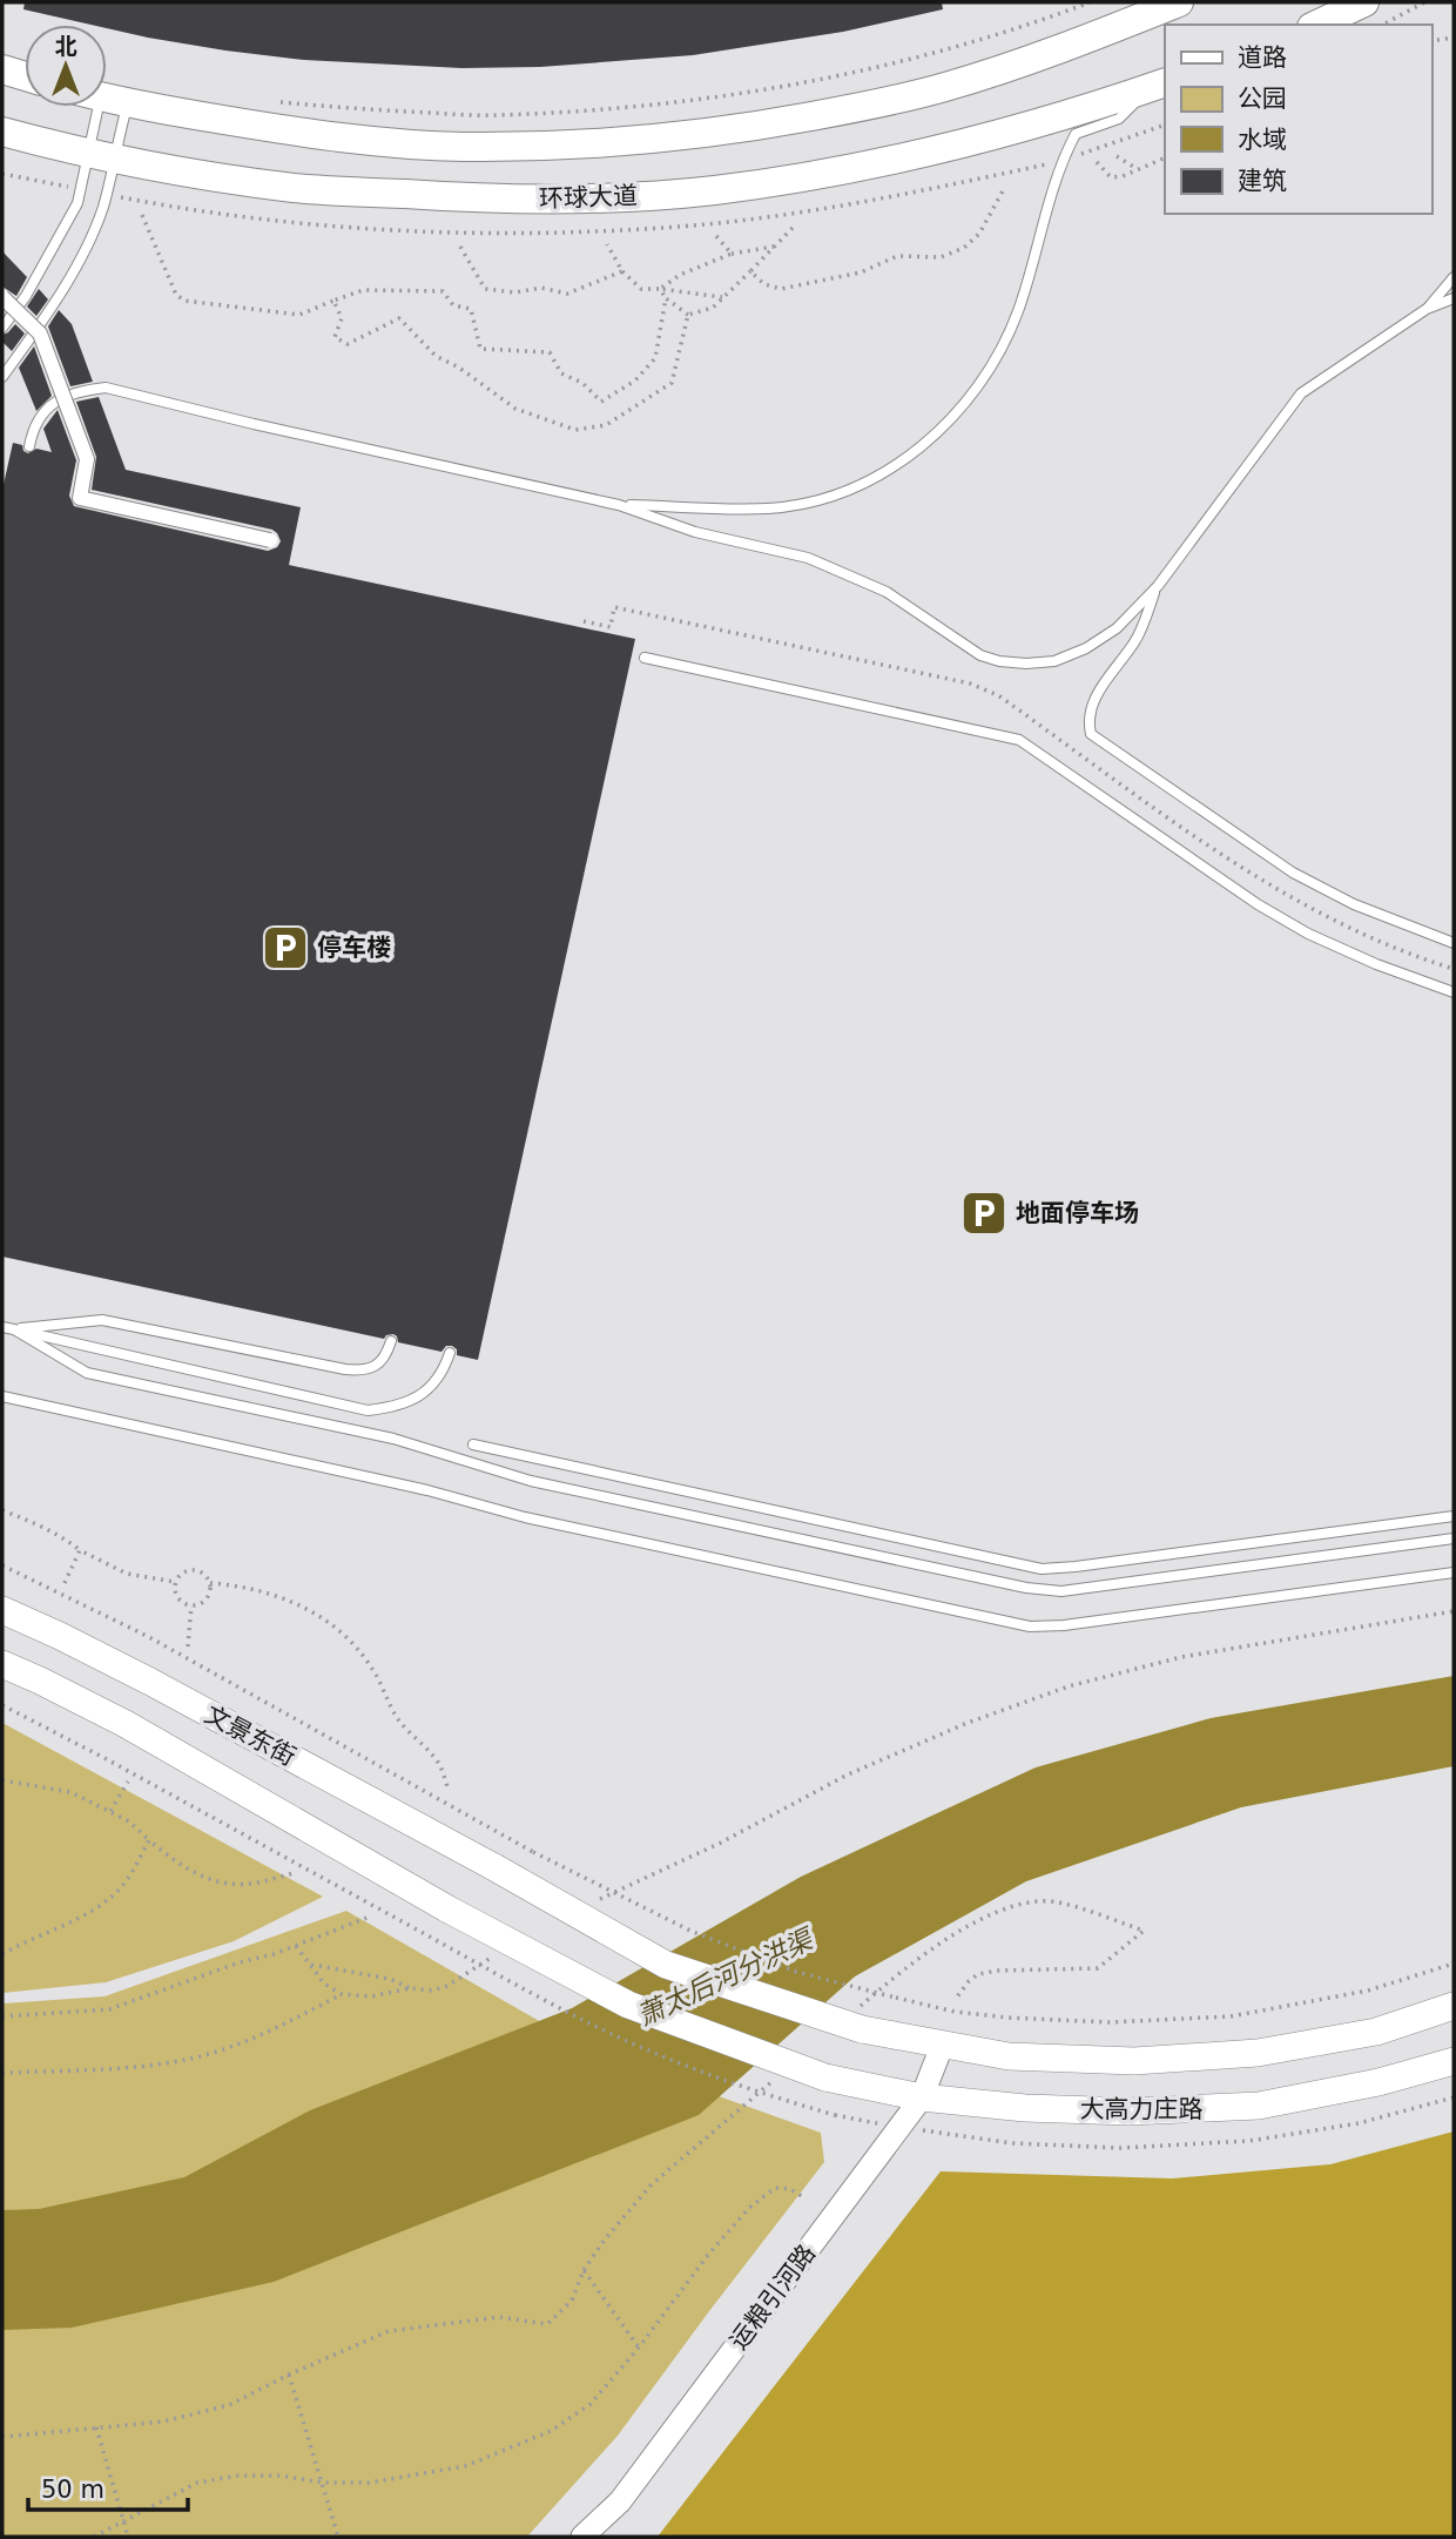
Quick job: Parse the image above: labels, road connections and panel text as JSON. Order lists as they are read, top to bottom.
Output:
{
  "streets": {
    "main road": ["环球大道", "文景东街", "大高力庄路"],
    "street": ["运粮引河路"]
  },
  "crossings": [
    ["文景东街", "大高力庄路"],
    ["大高力庄路", "运粮引河路"]
  ],
  "water": ["萧太后河分洪渠"],
  "places": {
    "parking": ["停车楼", "地面停车场"]
  },
  "legend": [
    "道路",
    "公园",
    "水域",
    "建筑"
  ],
  "scale_bar": "50 m",
  "north": "top"
}
